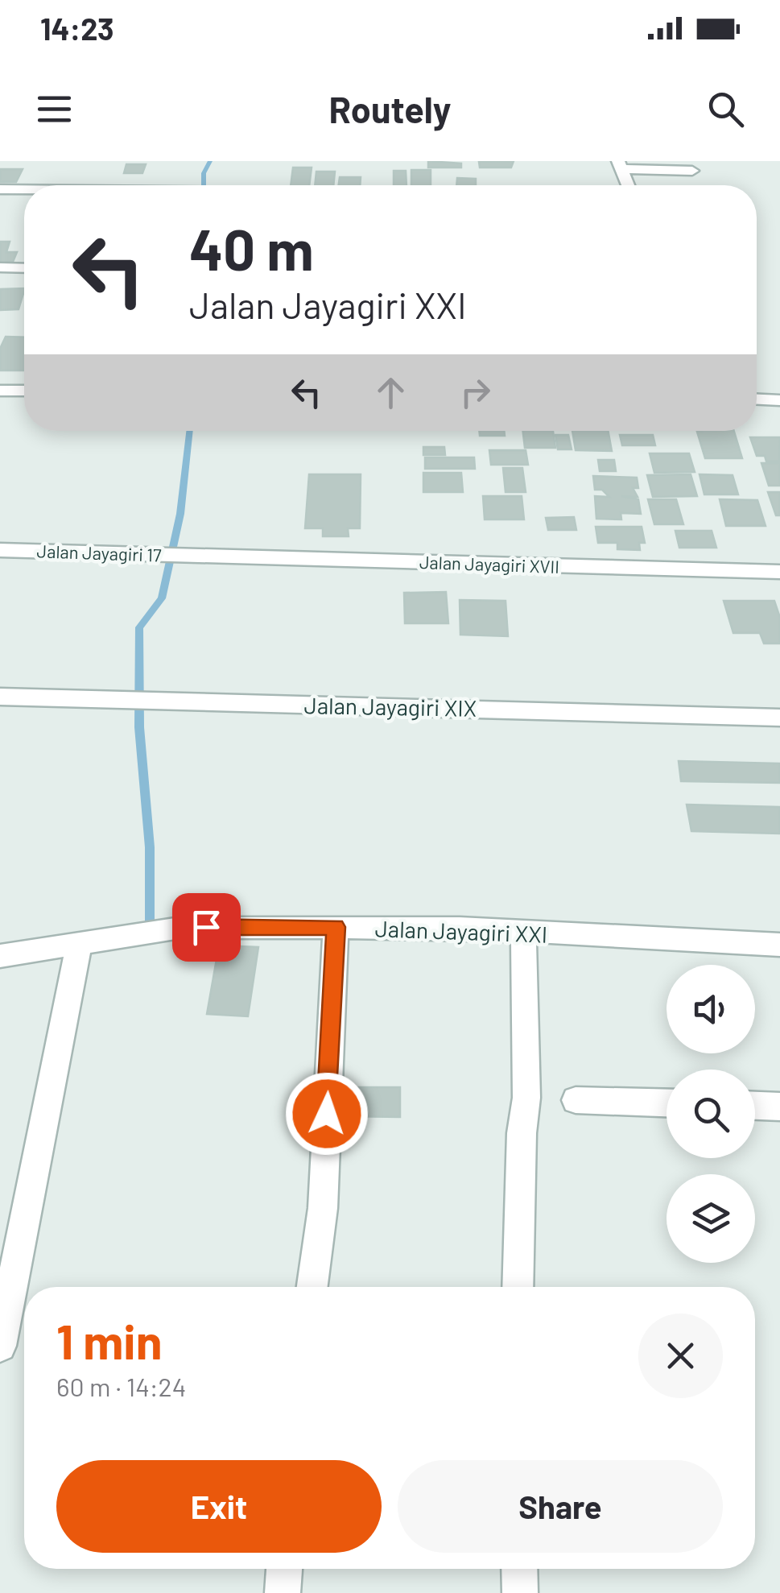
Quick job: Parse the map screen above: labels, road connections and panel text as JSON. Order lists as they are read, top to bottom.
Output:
{
  "streets": {
    "street": [
      "Jalan Jayagiri 17",
      "Jalan Jayagiri XVII",
      "Jalan Jayagiri XIX",
      "Jalan Jayagiri XXI"
    ]
  },
  "crossings": [
    ["Jalan Jayagiri 17", "Jalan Jayagiri XVII"]
  ],
  "page": {
    "status": "14:23",
    "header": "Routely",
    "turn": ["40 m", "Jalan Jayagiri XXI"],
    "heading": ["1 min", "60 m · 14:24"],
    "buttons": ["Exit", "Share"]
  }
}
